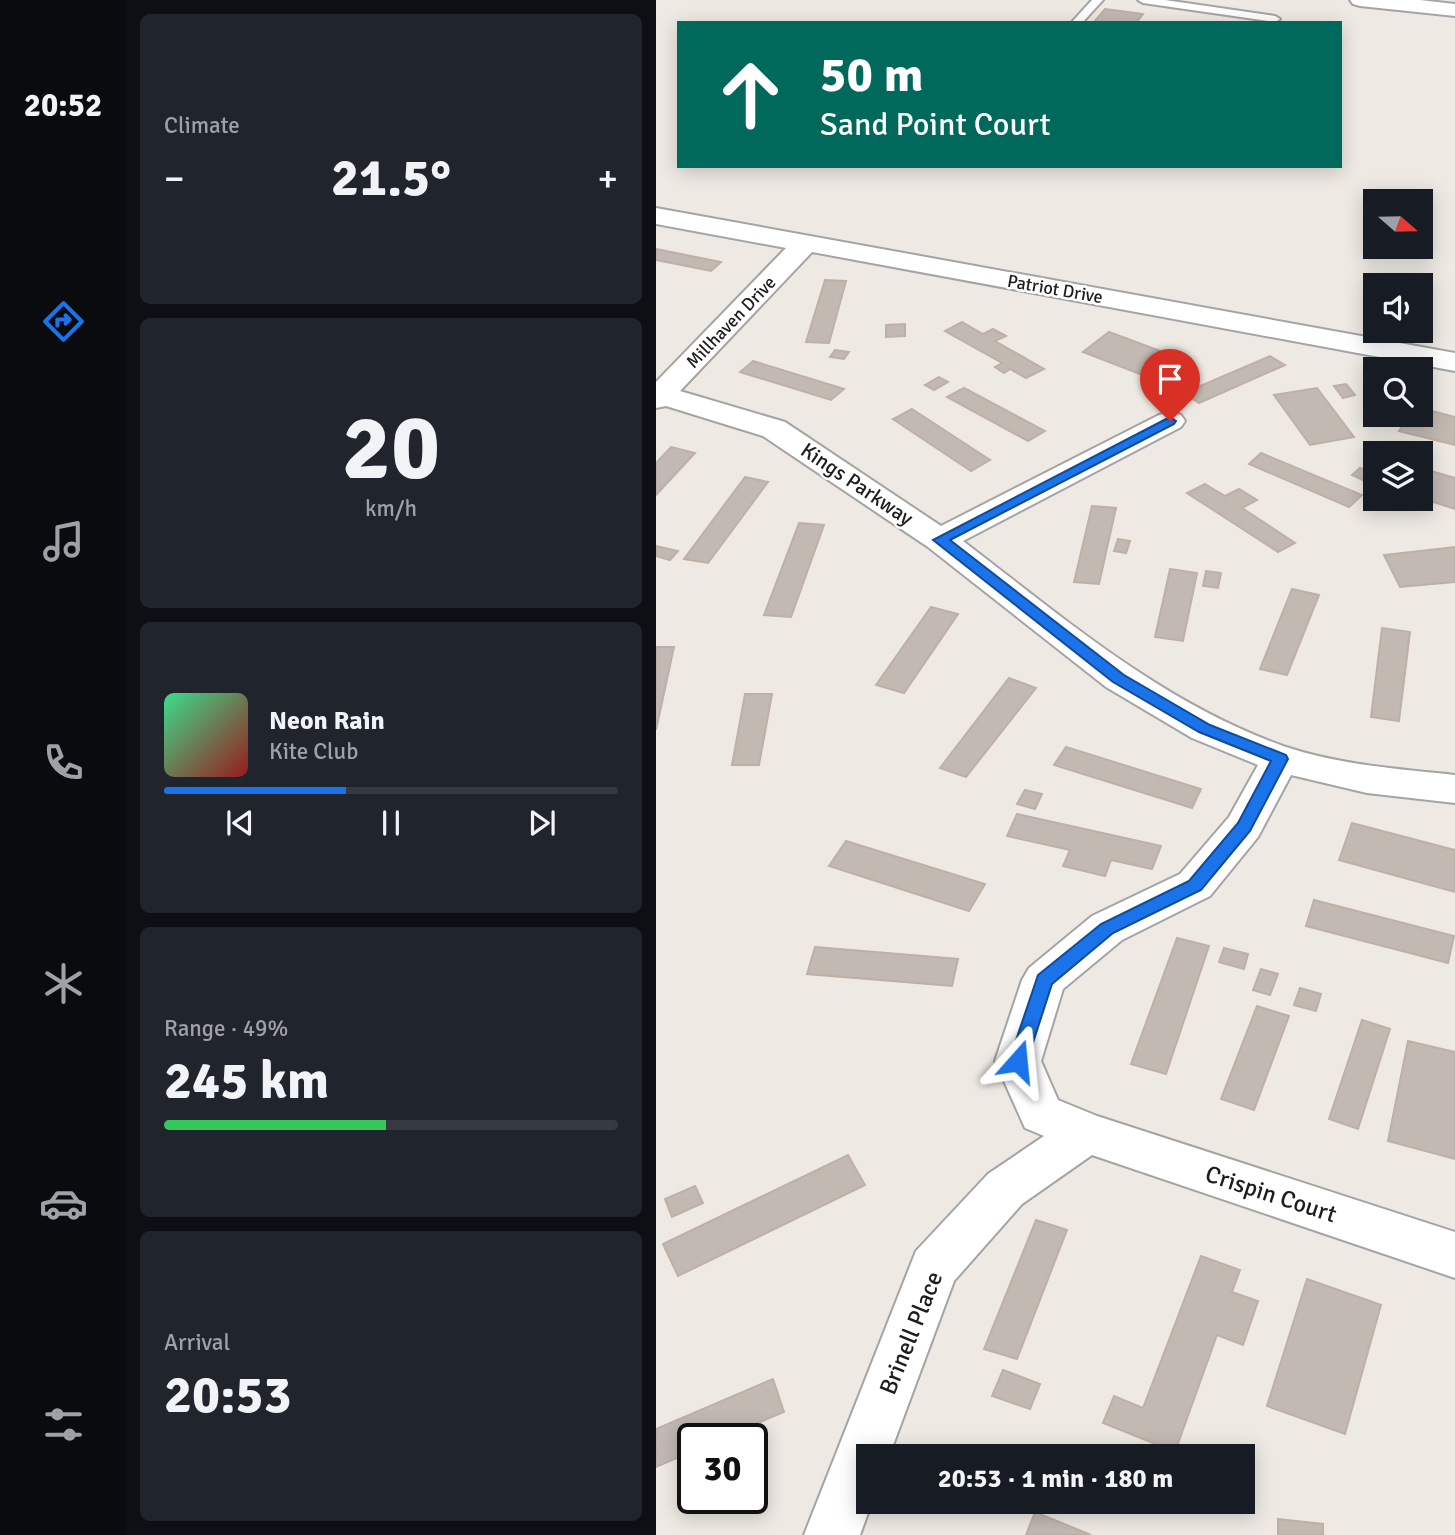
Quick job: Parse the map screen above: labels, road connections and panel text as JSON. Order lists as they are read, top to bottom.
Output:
{
  "streets": {
    "street": [
      "Patriot Drive",
      "Millhaven Drive",
      "Kings Parkway",
      "Crispin Court",
      "Brinell Place"
    ]
  },
  "crossings": [
    ["Patriot Drive", "Millhaven Drive"],
    ["Millhaven Drive", "Kings Parkway"],
    ["Crispin Court", "Brinell Place"]
  ],
  "north": "right",
  "page": {
    "tabs": "20:52",
    "tile": [
      "Climate",
      ["20", "km/h"],
      ["Range · 49%", "245 km"],
      ["Arrival", "20:53"]
    ],
    "turn": ["50 m", "Sand Point Court"],
    "heat": ["−", "21.5°", "+"],
    "song": ["Neon Rain", "Kite Club"],
    "limit": "30",
    "trip": "20:53 · 1 min · 180 m"
  }
}
